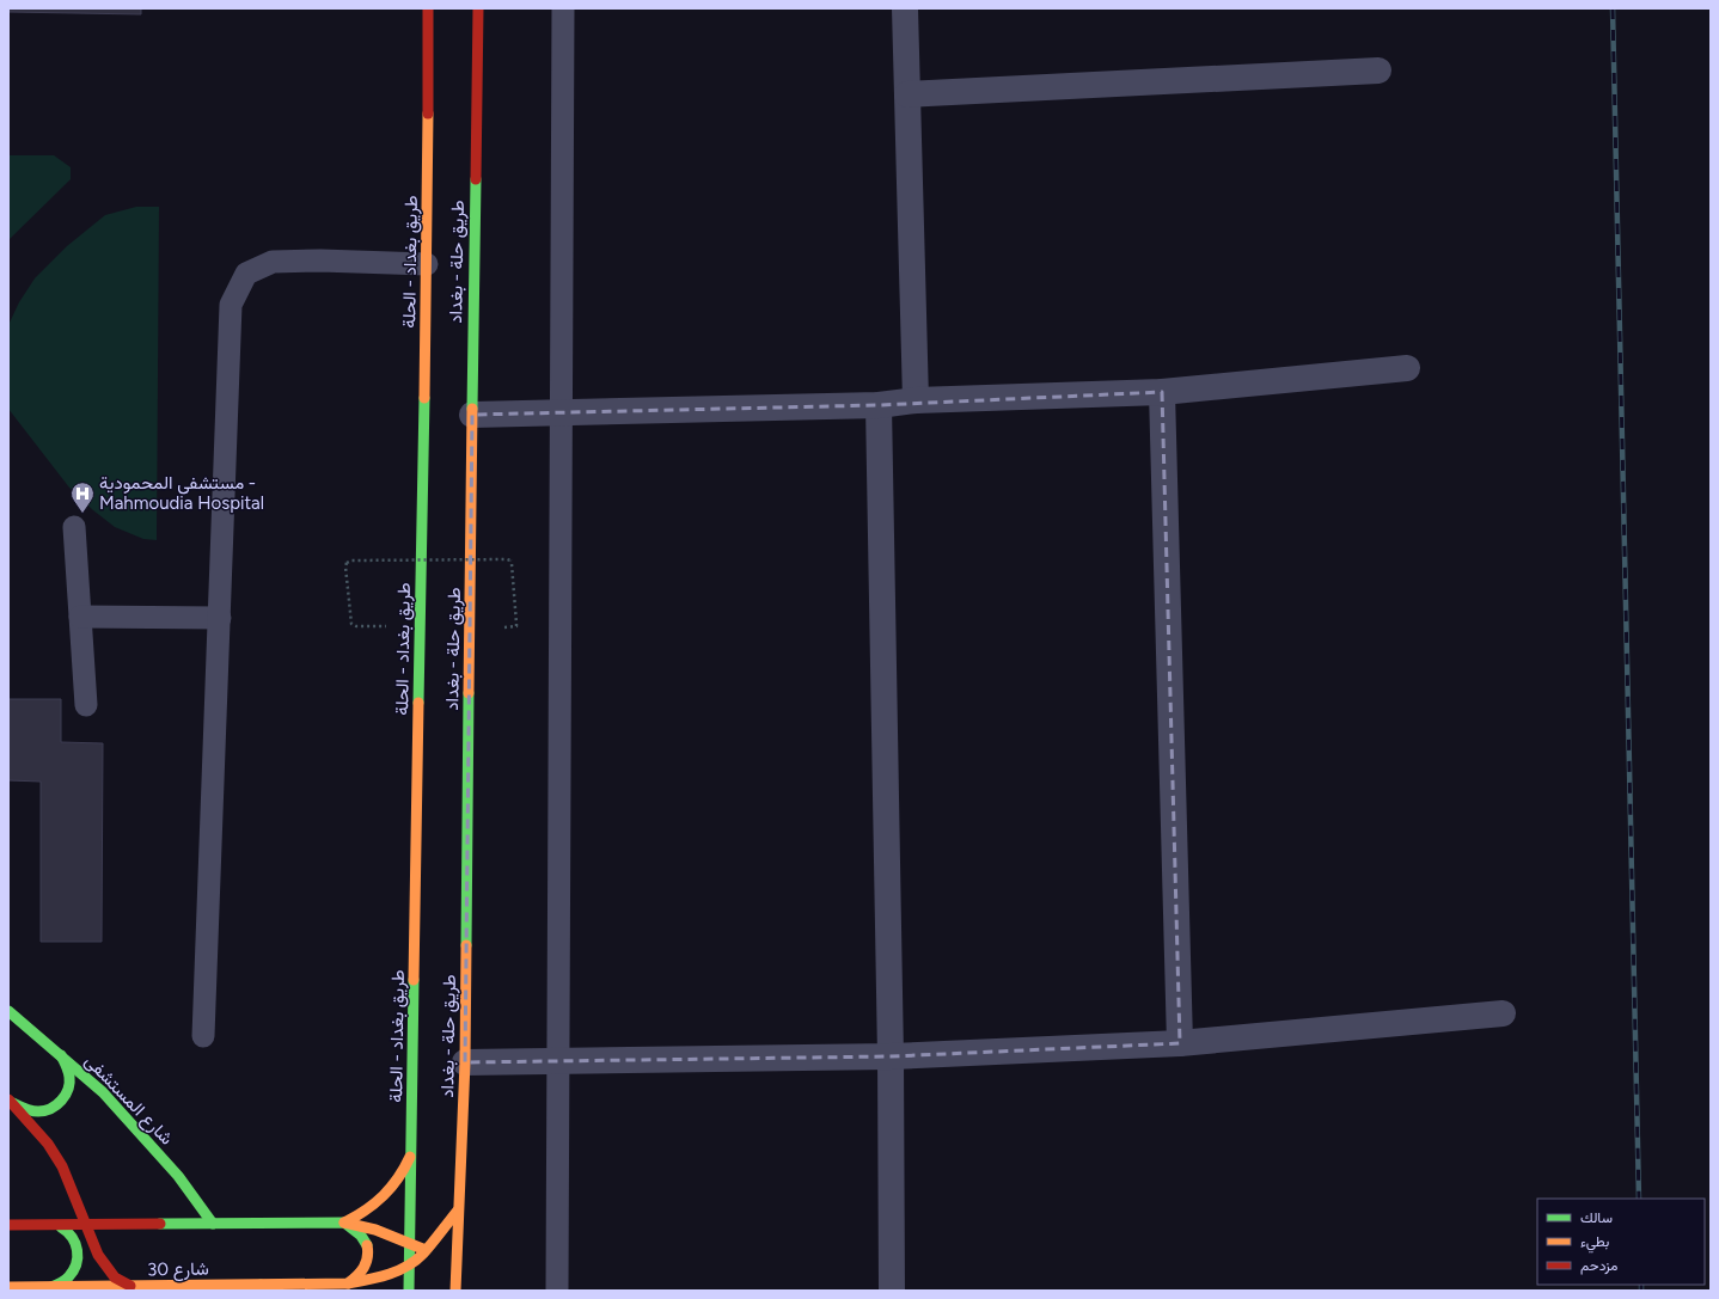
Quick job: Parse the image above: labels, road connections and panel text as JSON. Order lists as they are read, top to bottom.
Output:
{
  "streets": {
    "main road": [
      "طريق بغداد - الحلة",
      "طريق حلة - بغداد",
      "شارع المستشفى",
      "شارع 30"
    ]
  },
  "crossings": [
    ["طريق بغداد - الحلة", "شارع 30"]
  ],
  "places": {
    "hospital": ["مستشفى المحمودية - Mahmoudia Hospital"]
  },
  "legend": ["سالك", "بطيء", "مزدحم"]
}
